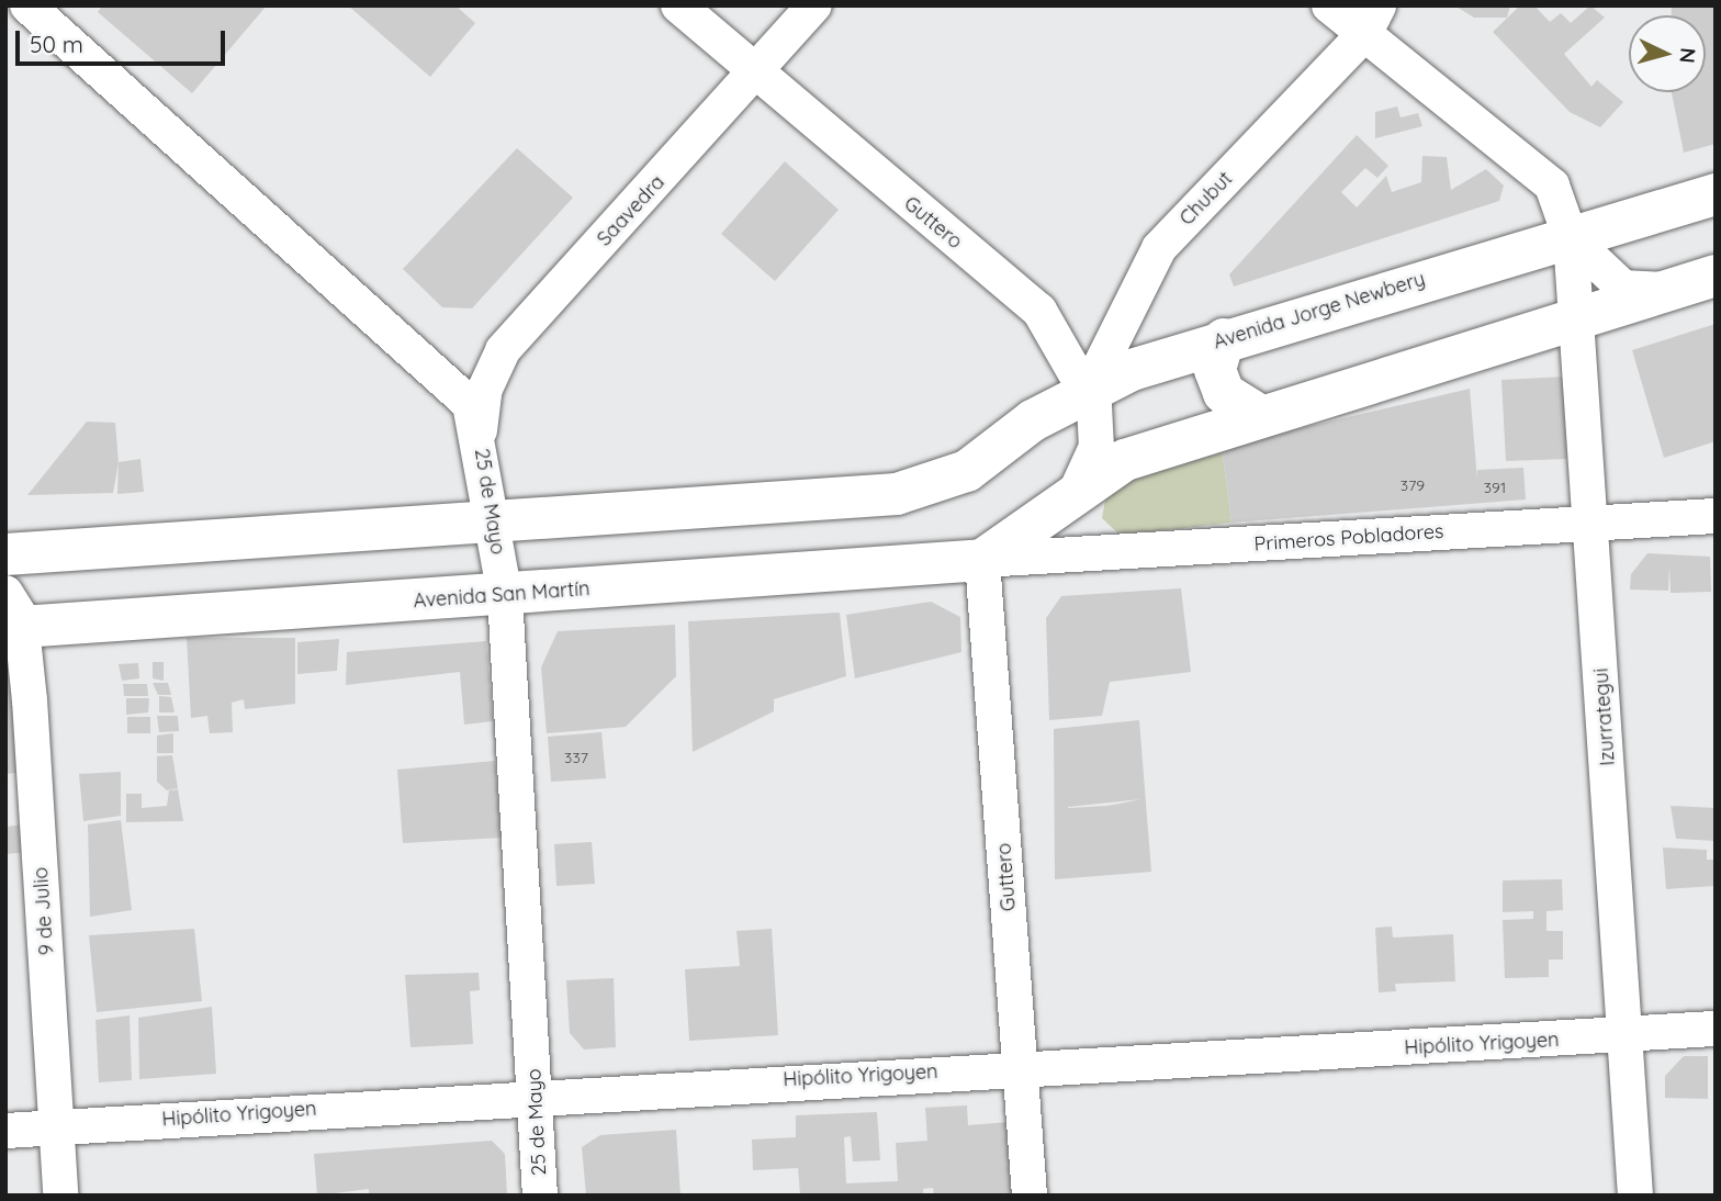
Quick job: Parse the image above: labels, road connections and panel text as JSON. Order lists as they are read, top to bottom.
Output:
{
  "streets": {
    "highway": ["Avenida Jorge Newbery", "Avenida San Martín"],
    "street": [
      "Chubut",
      "Saavedra",
      "Guttero",
      "25 de Mayo",
      "Primeros Pobladores",
      "Izurrategui",
      "9 de Julio",
      "Hipólito Yrigoyen"
    ]
  },
  "crossings": [
    ["Chubut", "Guttero"],
    ["Chubut", "Avenida Jorge Newbery"],
    ["Chubut", "Izurrategui"],
    ["Saavedra", "Guttero"],
    ["Saavedra", "25 de Mayo"],
    ["Guttero", "Avenida Jorge Newbery"],
    ["Guttero", "Primeros Pobladores"],
    ["Guttero", "Avenida San Martín"],
    ["Guttero", "Hipólito Yrigoyen"],
    ["Avenida Jorge Newbery", "25 de Mayo"],
    ["Avenida Jorge Newbery", "Izurrategui"],
    ["25 de Mayo", "Avenida San Martín"],
    ["25 de Mayo", "Hipólito Yrigoyen"],
    ["Primeros Pobladores", "Avenida San Martín"],
    ["Primeros Pobladores", "Izurrategui"],
    ["Avenida San Martín", "9 de Julio"],
    ["Izurrategui", "Hipólito Yrigoyen"],
    ["9 de Julio", "Hipólito Yrigoyen"]
  ],
  "house_numbers": ["379", "391", "337"],
  "scale_bar": "50 m",
  "north": "right"
}
